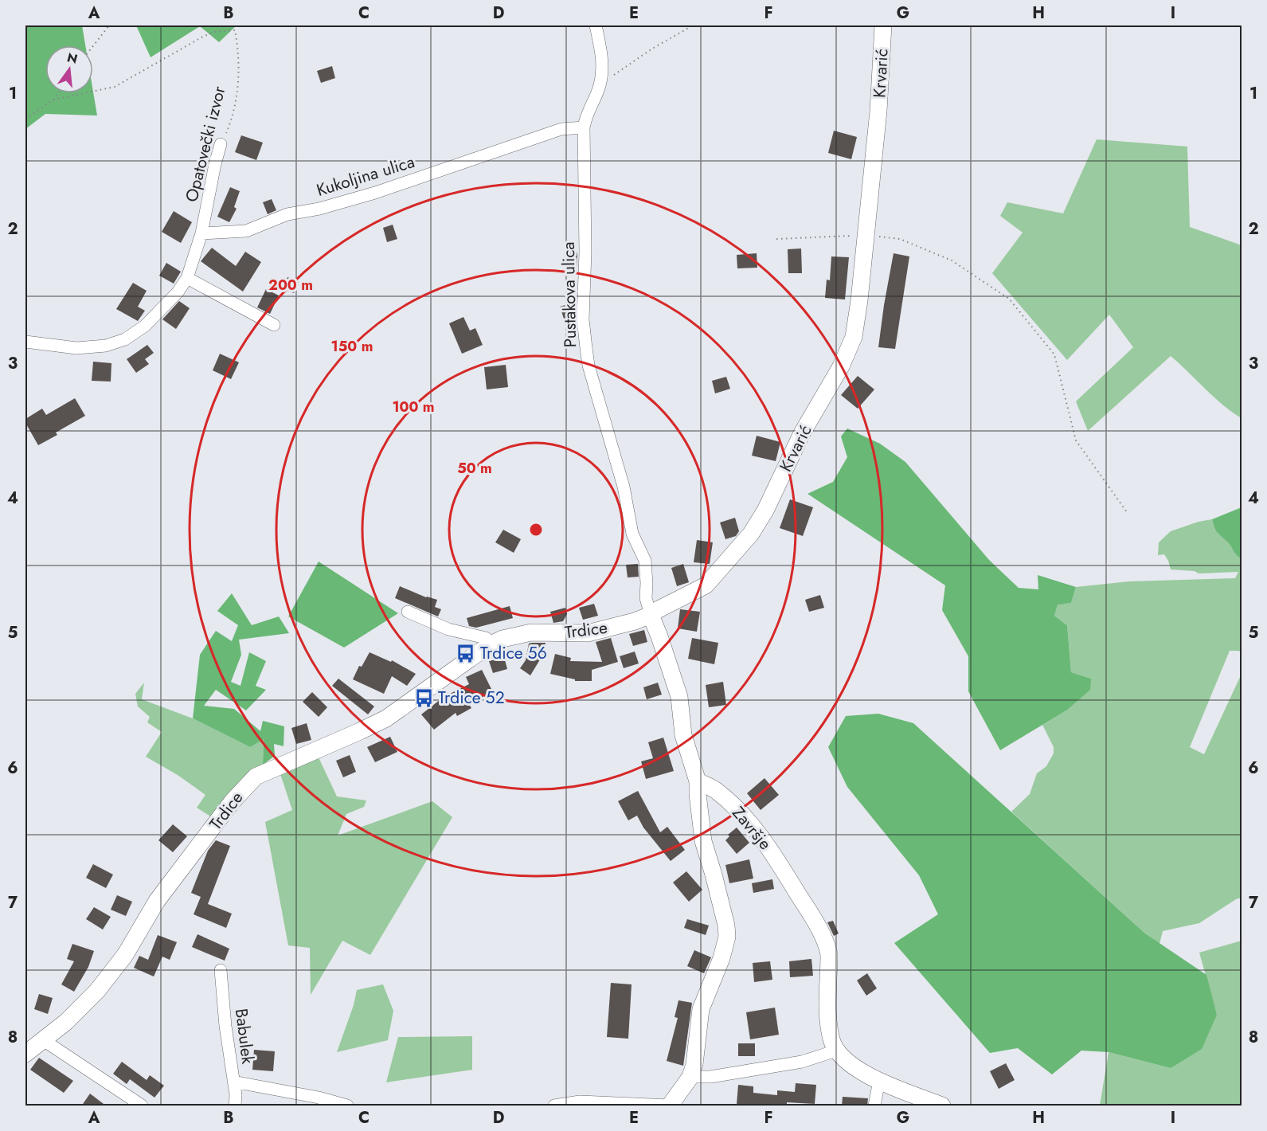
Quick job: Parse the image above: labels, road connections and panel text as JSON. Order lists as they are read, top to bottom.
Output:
{
  "streets": {
    "street": [
      "Krvarić",
      "Opatovečki izvor",
      "Kukoljina ulica",
      "Pustakova ulica",
      "Trdice",
      "Završje",
      "Babulek"
    ]
  },
  "crossings": [
    ["Krvarić", "Pustakova ulica"],
    ["Krvarić", "Trdice"],
    ["Opatovečki izvor", "Kukoljina ulica"],
    ["Kukoljina ulica", "Pustakova ulica"],
    ["Pustakova ulica", "Trdice"]
  ],
  "places": {
    "bus stop": ["Trdice 56", "Trdice 52"]
  },
  "north": "top",
  "grid": {
    "columns": [
      "A",
      "B",
      "C",
      "D",
      "E",
      "F",
      "G",
      "H",
      "I"
    ],
    "rows": [
      "1",
      "2",
      "3",
      "4",
      "5",
      "6",
      "7",
      "8"
    ]
  },
  "rings": [
    "200 m",
    "150 m",
    "100 m",
    "50 m"
  ]
}
